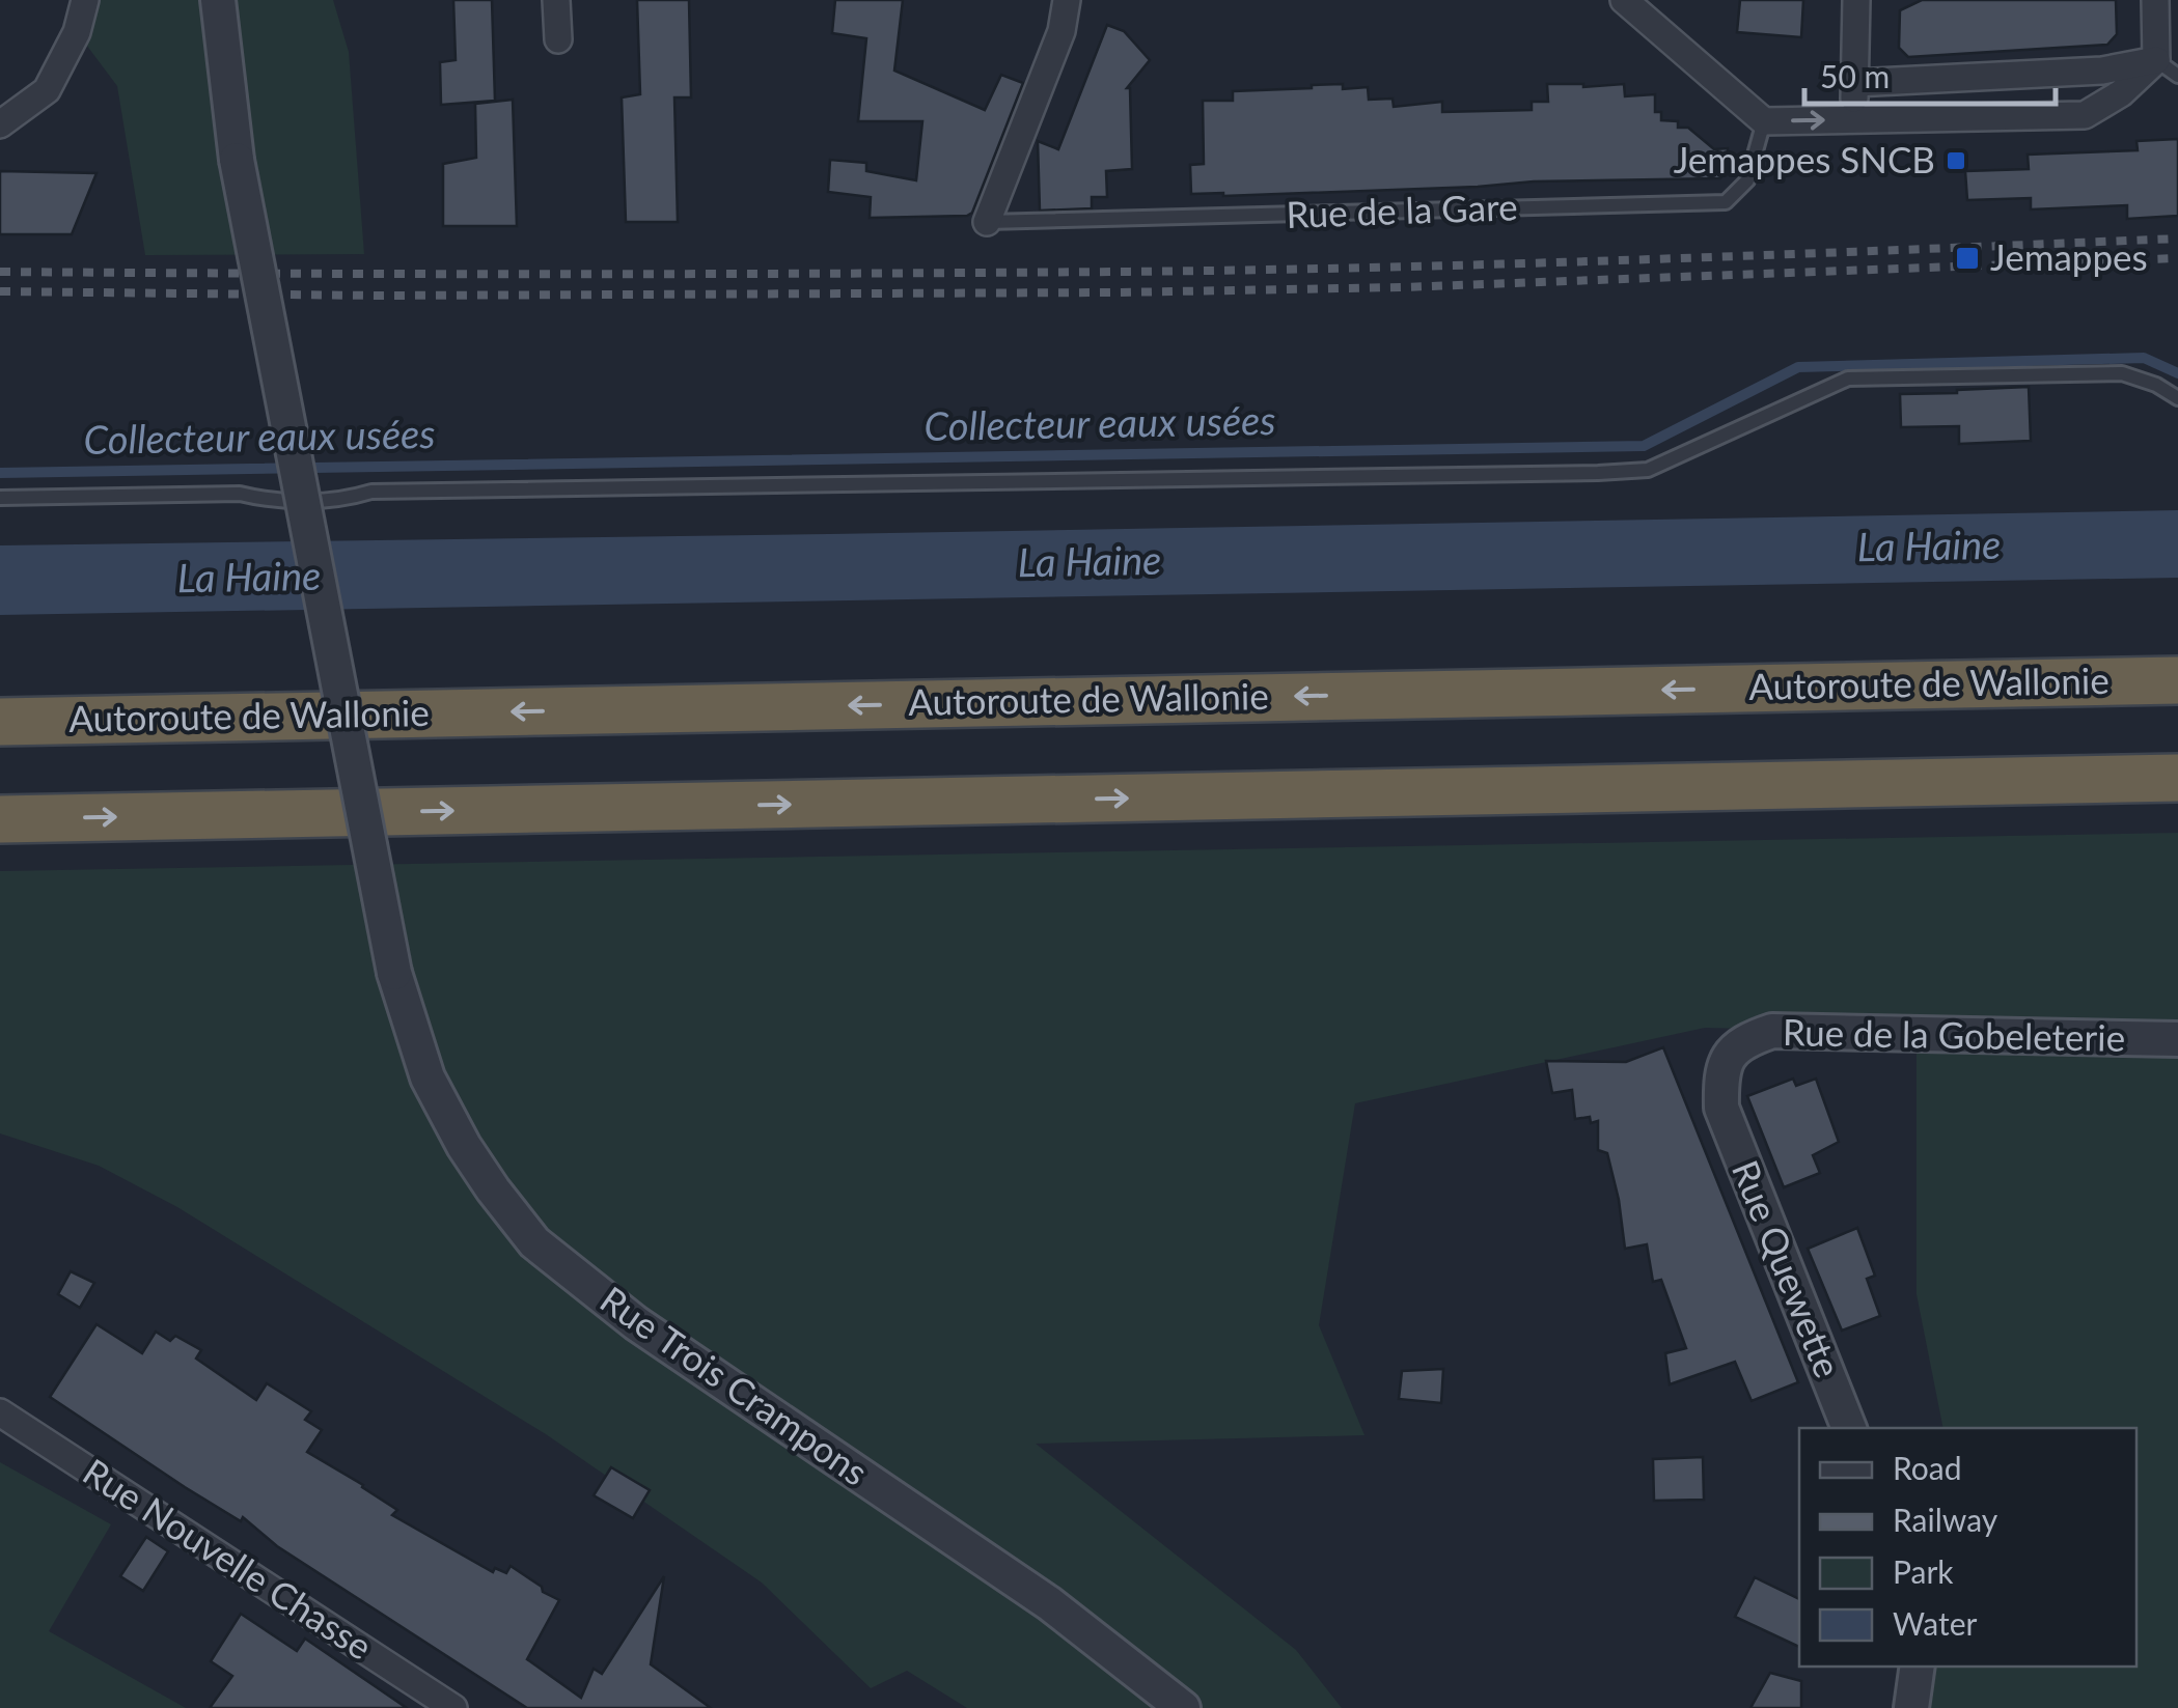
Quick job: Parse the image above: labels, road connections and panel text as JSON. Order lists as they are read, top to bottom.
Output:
{
  "streets": {
    "highway": ["Autoroute de Wallonie"],
    "street": [
      "Rue de la Gobeleterie",
      "Rue Quewette",
      "Rue Trois Crampons",
      "Rue Nouvelle Chasse"
    ],
    "lane": ["Rue de la Gare"]
  },
  "crossings": [
    ["Rue de la Gobeleterie", "Rue Quewette"]
  ],
  "water": ["Collecteur eaux usées", "La Haine"],
  "places": {
    "transit": ["Jemappes SNCB", "Jemappes"]
  },
  "legend": [
    "Road",
    "Railway",
    "Park",
    "Water"
  ],
  "scale_bar": "50 m"
}
